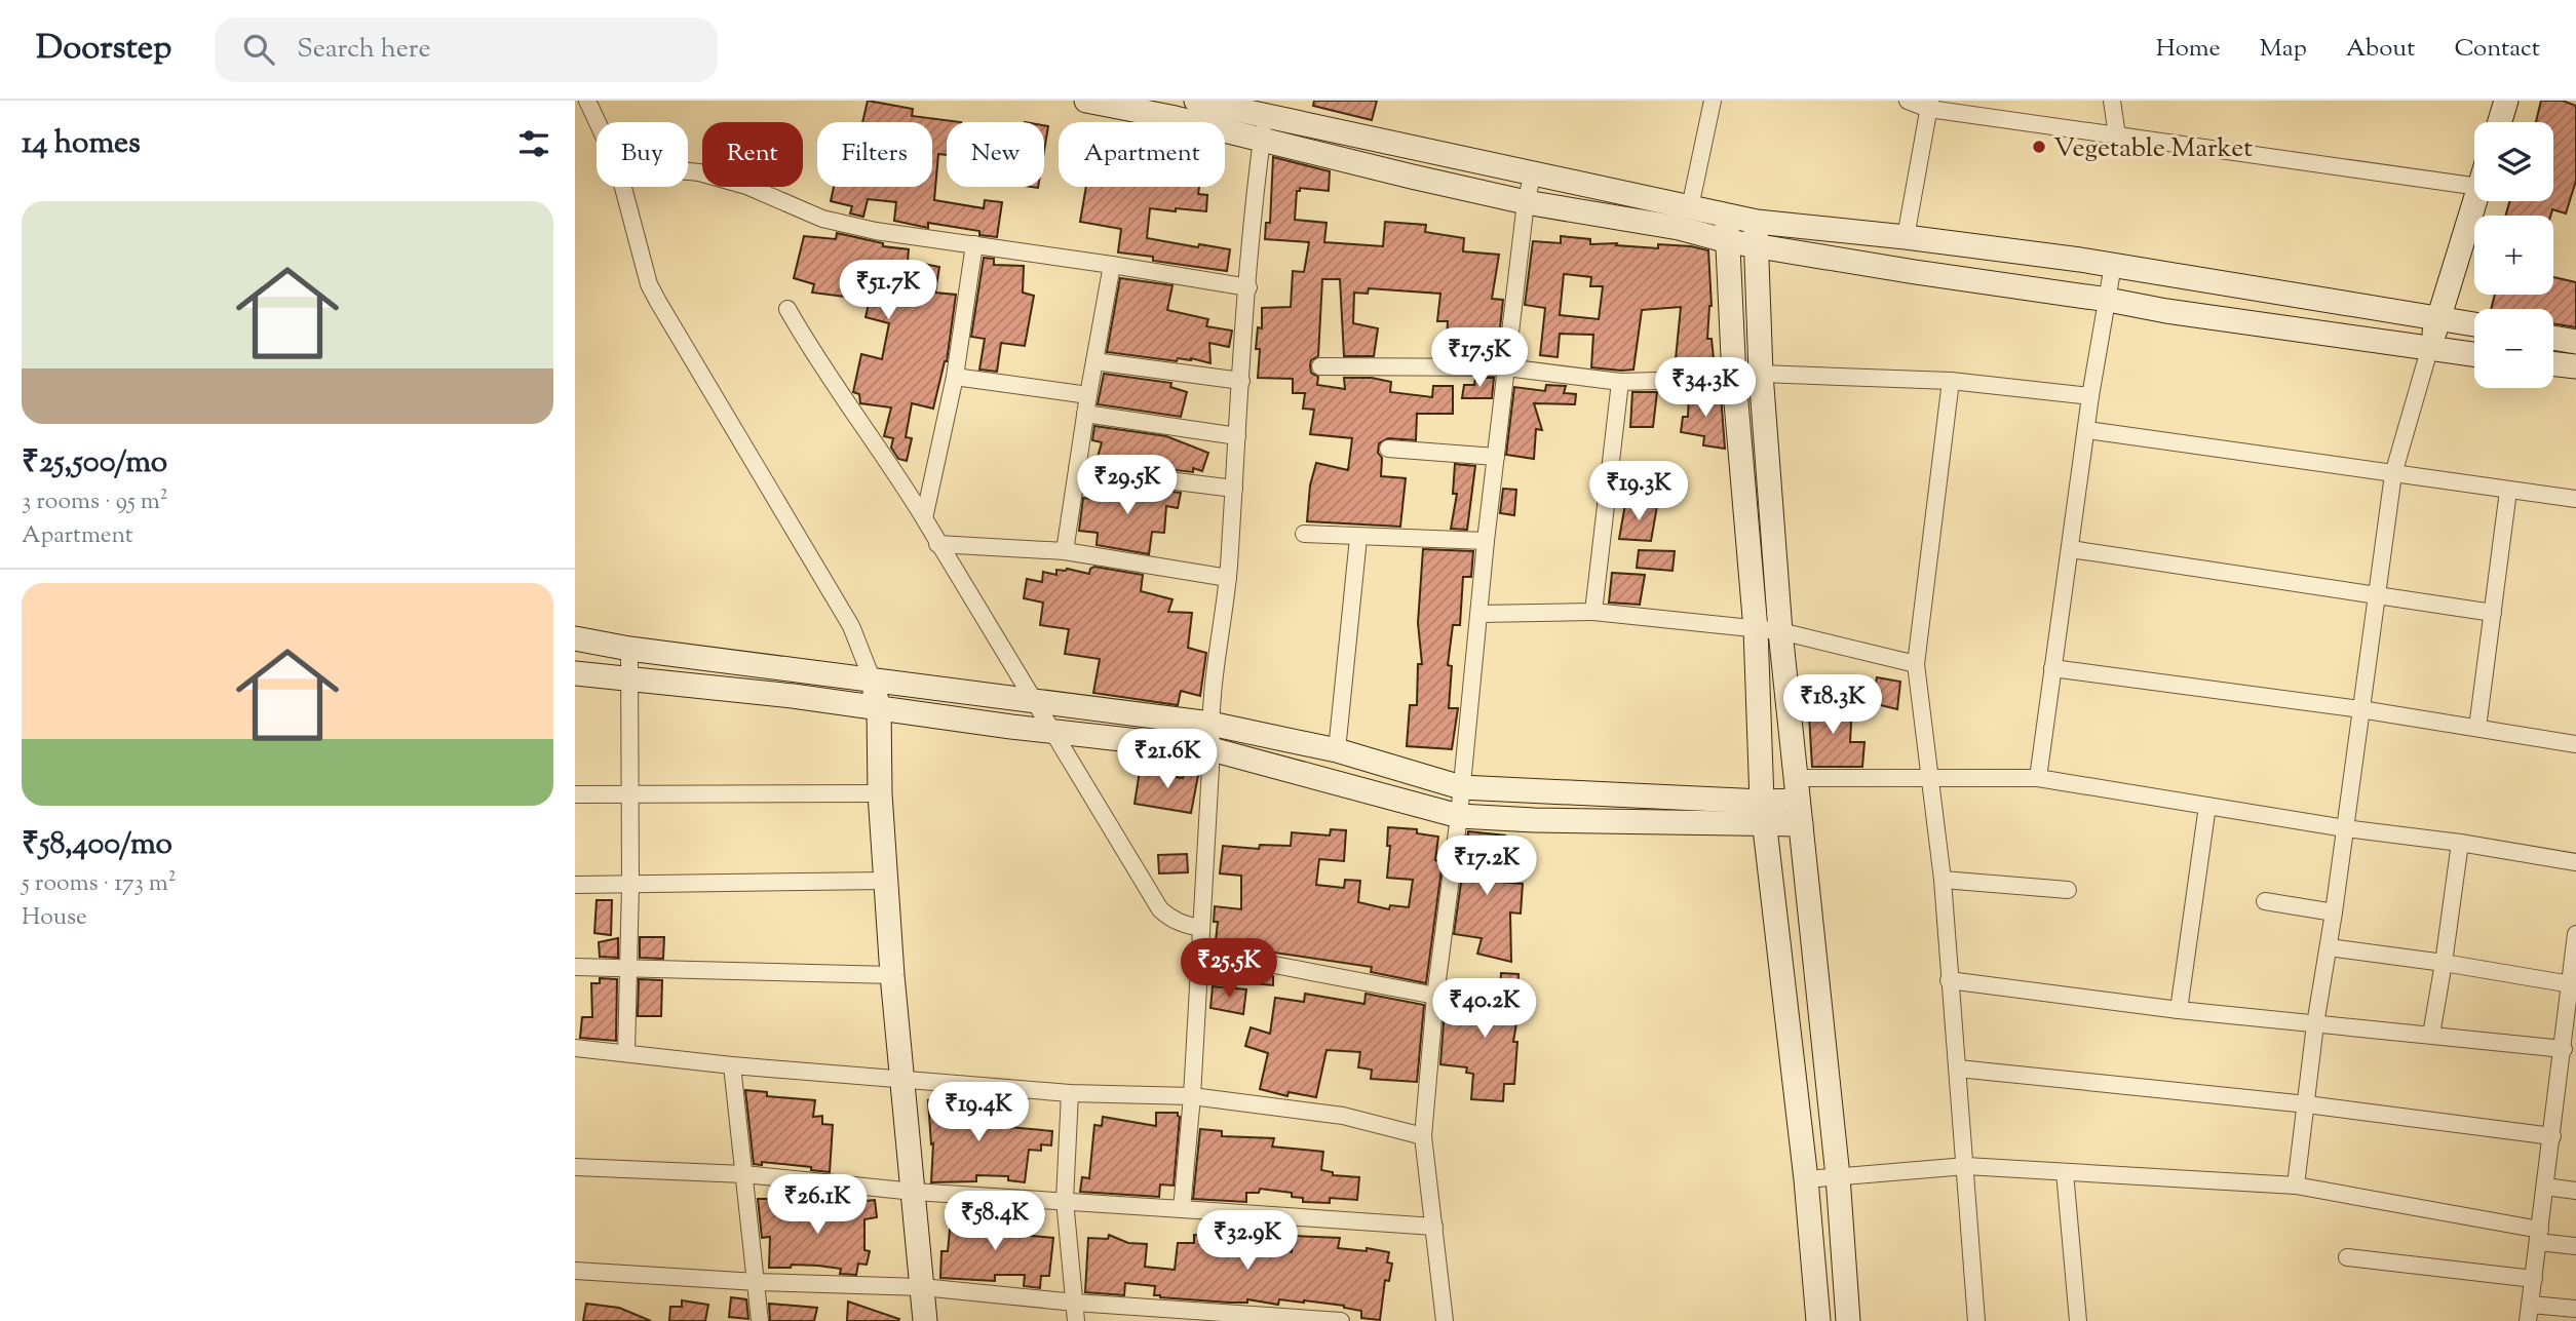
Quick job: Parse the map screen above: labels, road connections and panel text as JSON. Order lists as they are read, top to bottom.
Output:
{
  "places": ["Vegetable Market"],
  "page": {
    "header": "Doorstep",
    "search": "Search here",
    "nav": [
      "Home",
      "Map",
      "About",
      "Contact"
    ],
    "heading": "14 homes",
    "map_buttons": ["+", "−"],
    "chip": [
      "Buy",
      "Rent",
      "Filters",
      "New",
      "Apartment"
    ],
    "list": [
      {
        "name": "₹25,500/mo",
        "note": "3 rooms · 95 m² · Apartment"
      },
      {
        "name": "₹58,400/mo",
        "note": "5 rooms · 173 m² · House"
      }
    ],
    "price": [
      "₹51.7K",
      "₹17.5K",
      "₹34.3K",
      "₹29.5K",
      "₹19.3K",
      "₹18.3K",
      "₹21.6K",
      "₹17.2K",
      "₹25.5K",
      "₹40.2K",
      "₹19.4K",
      "₹26.1K",
      "₹58.4K",
      "₹32.9K"
    ]
  }
}
